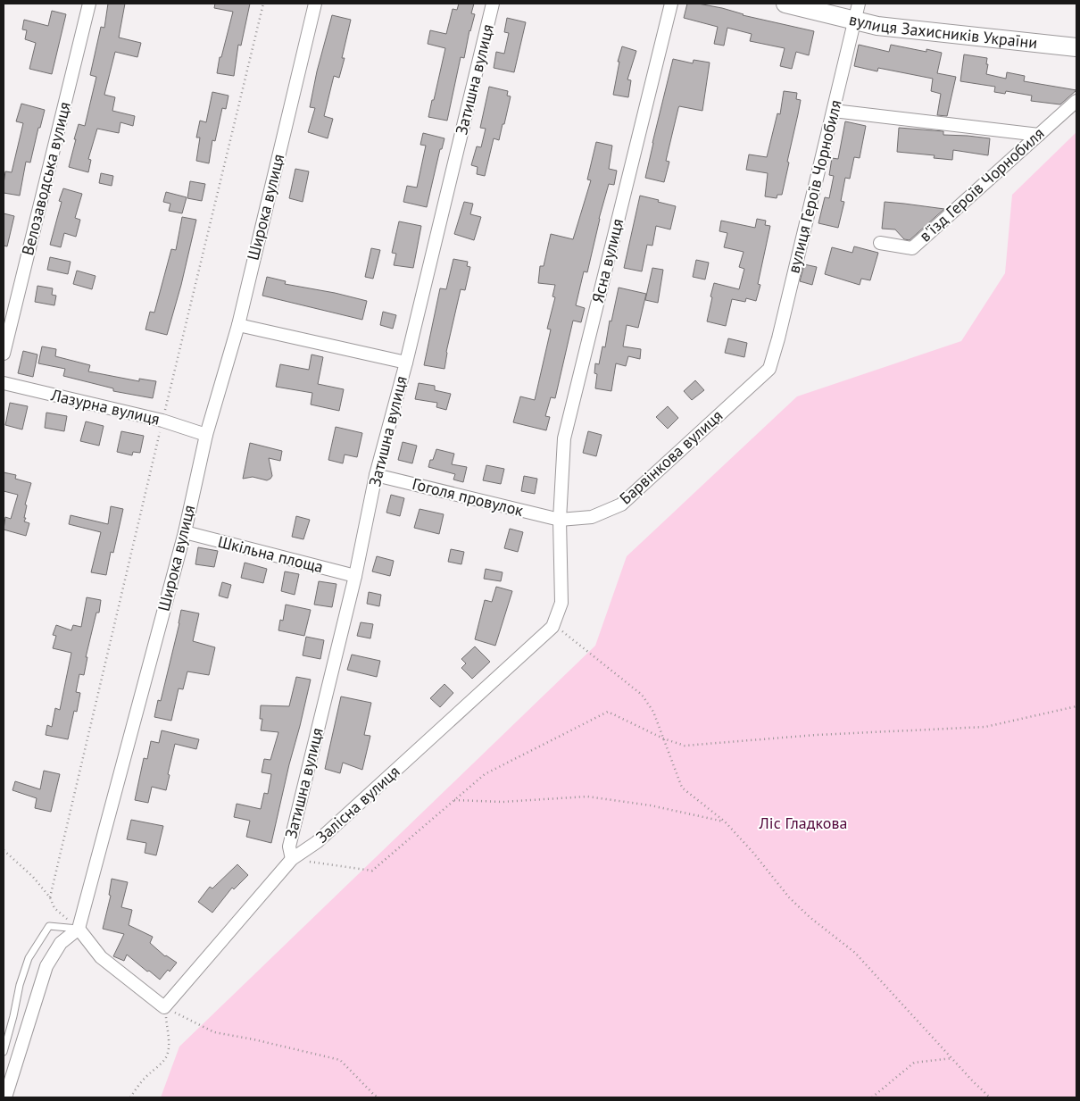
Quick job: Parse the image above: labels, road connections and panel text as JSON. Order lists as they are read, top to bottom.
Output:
{
  "streets": {
    "street": [
      "вулиця Захисників України",
      "Затишна вулиця",
      "Велозаводська вулиця",
      "в'їзд Героїв Чорнобиля",
      "вулиця Героїв Чорнобиля",
      "Широка вулиця",
      "Ясна вулиця",
      "Лазурна вулиця",
      "Барвінкова вулиця",
      "Гоголя провулок",
      "Шкільна площа",
      "Залісна вулиця"
    ]
  },
  "crossings": [
    ["вулиця Захисників України", "вулиця Героїв Чорнобиля"],
    ["Затишна вулиця", "Гоголя провулок"],
    ["Затишна вулиця", "Шкільна площа"],
    ["Затишна вулиця", "Залісна вулиця"],
    ["вулиця Героїв Чорнобиля", "Барвінкова вулиця"],
    ["Широка вулиця", "Лазурна вулиця"],
    ["Широка вулиця", "Шкільна площа"],
    ["Ясна вулиця", "Барвінкова вулиця"],
    ["Ясна вулиця", "Гоголя провулок"],
    ["Ясна вулиця", "Залісна вулиця"],
    ["Барвінкова вулиця", "Гоголя провулок"],
    ["Барвінкова вулиця", "Залісна вулиця"],
    ["Гоголя провулок", "Залісна вулиця"]
  ],
  "parks": ["Ліс Гладкова"]
}
